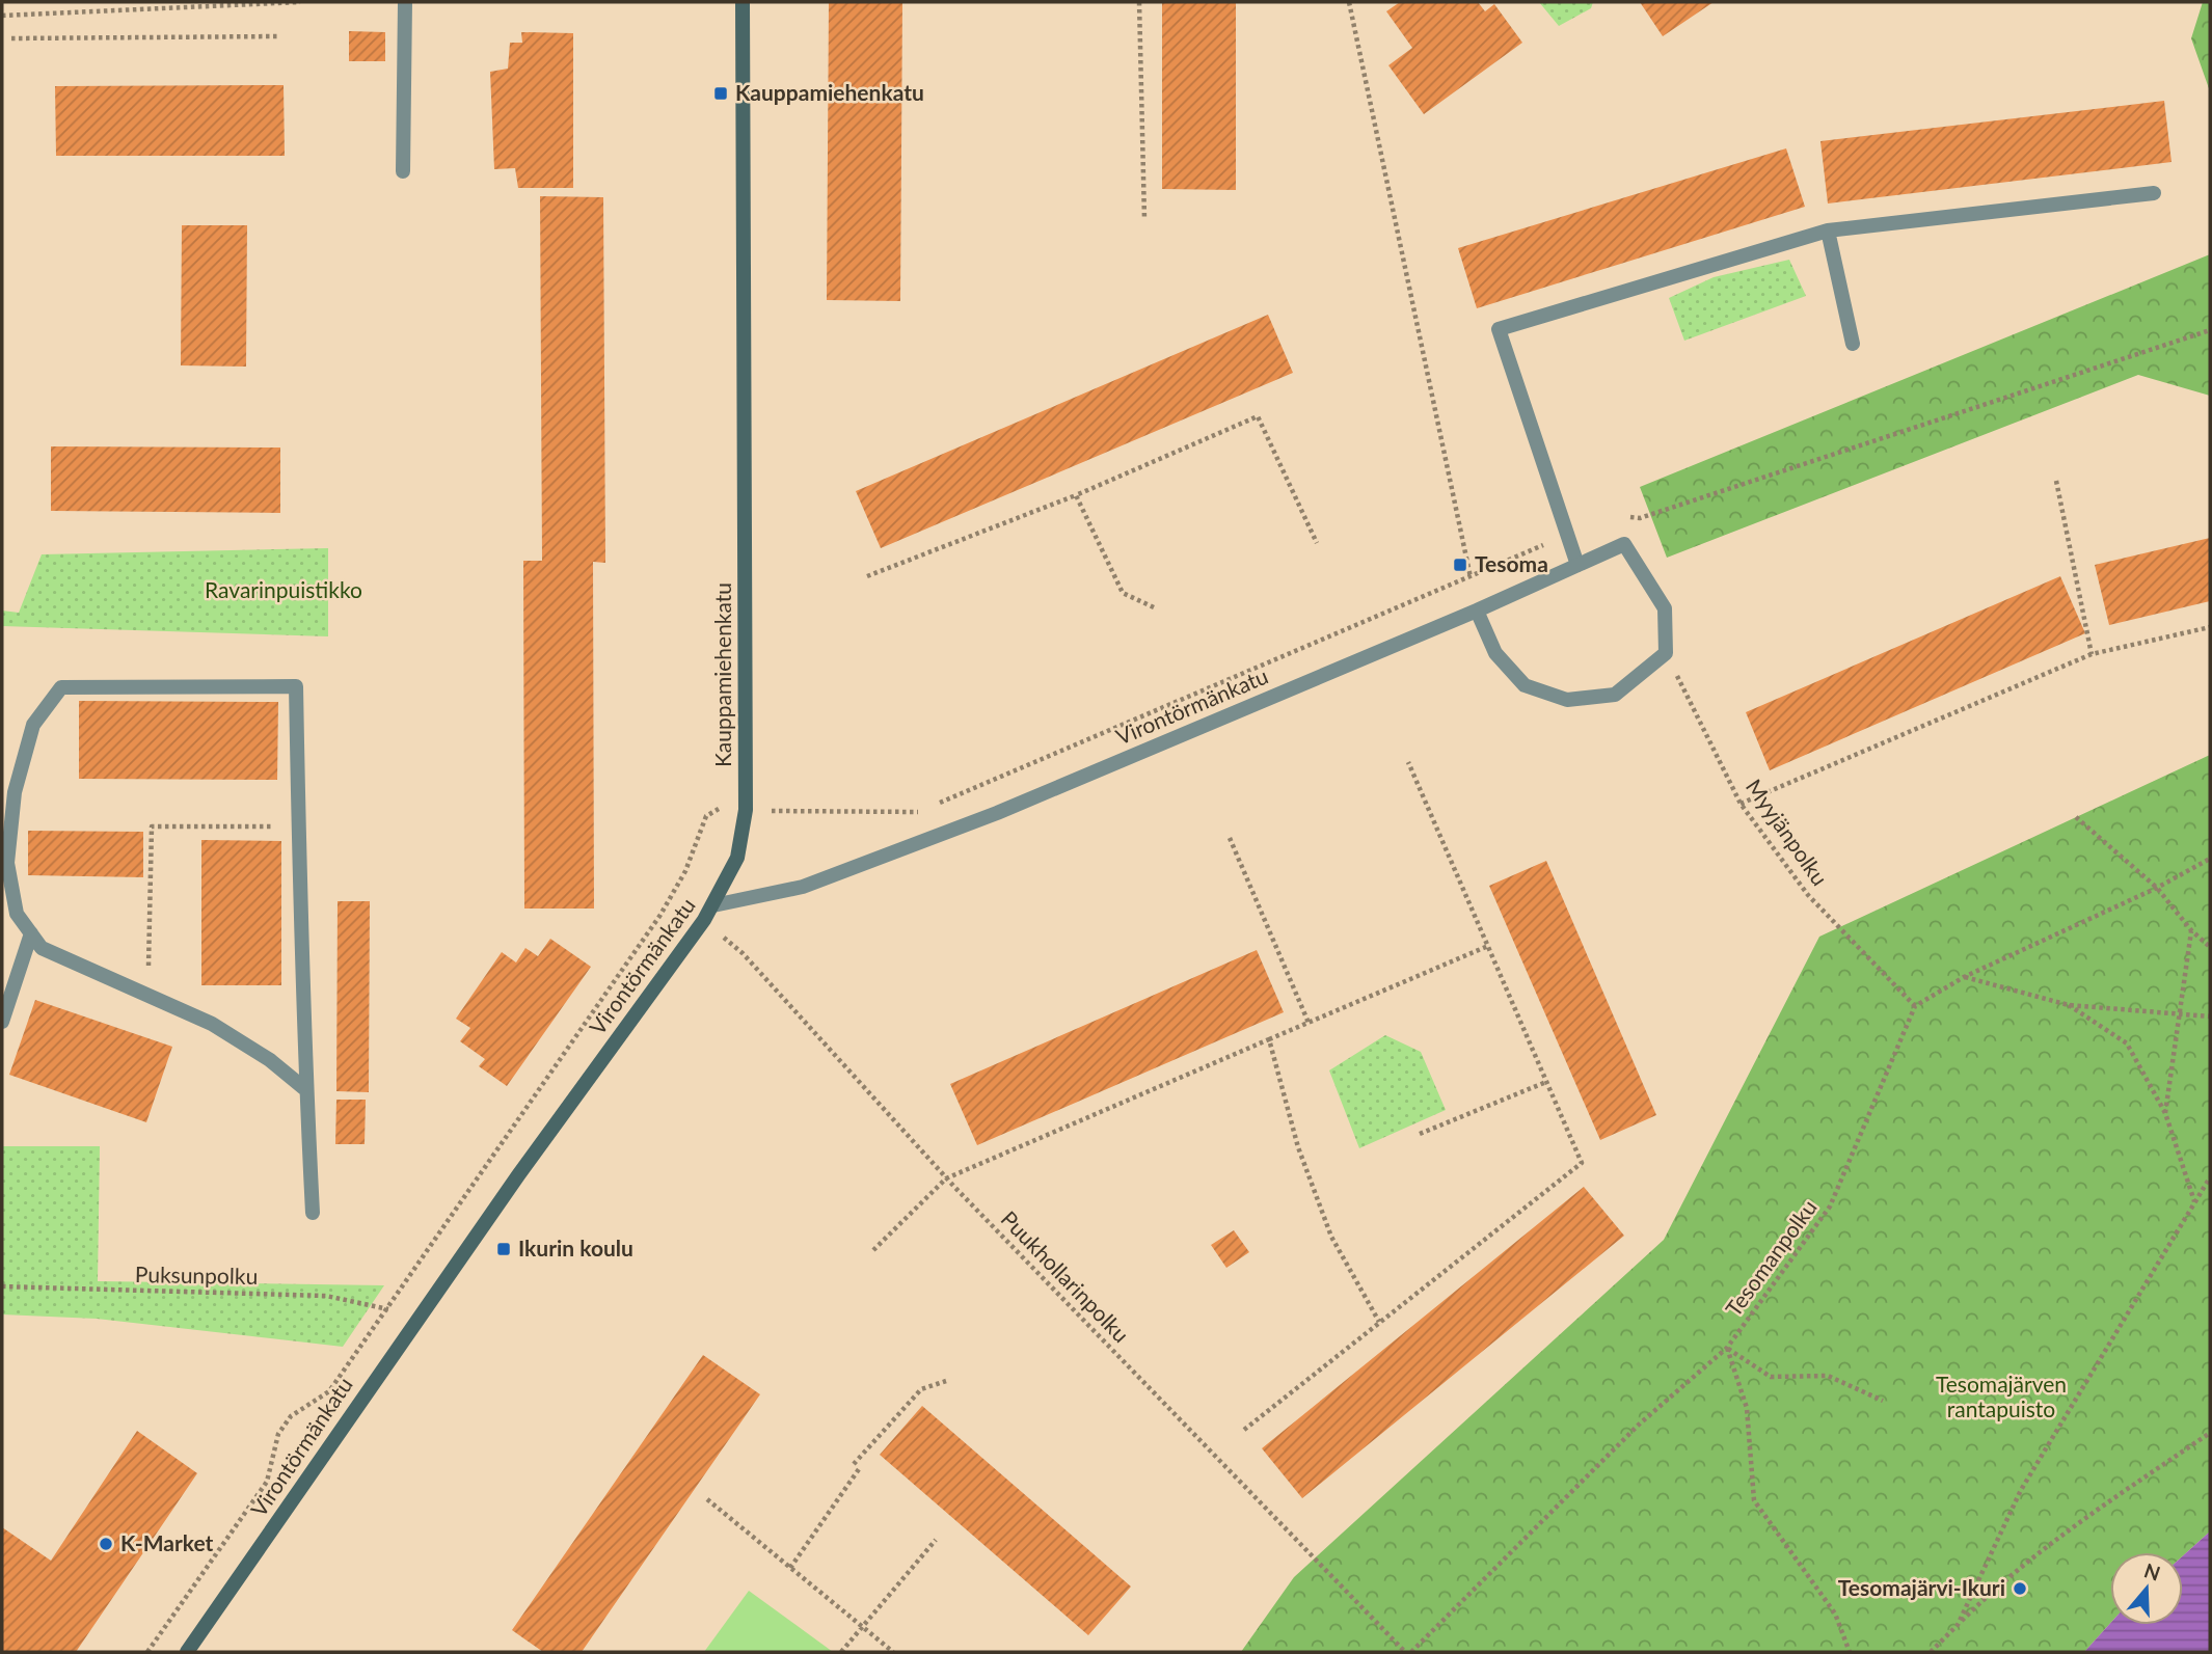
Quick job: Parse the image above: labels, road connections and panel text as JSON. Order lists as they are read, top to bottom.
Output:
{
  "streets": {
    "street": ["Kauppamiehenkatu", "Virontörmänkatu"],
    "path": [
      "Myyjänpolku",
      "Tesomanpolku",
      "Puksunpolku",
      "Puukhollarinpolku"
    ]
  },
  "crossings": [
    ["Kauppamiehenkatu", "Virontörmänkatu"],
    ["Virontörmänkatu", "Myyjänpolku"],
    ["Virontörmänkatu", "Puukhollarinpolku"],
    ["Myyjänpolku", "Tesomanpolku"]
  ],
  "parks": ["Ravarinpuistikko", "Tesomajärven rantapuisto"],
  "places": {
    "transit": ["Kauppamiehenkatu", "Tesoma", "Ikurin koulu"],
    "other": ["K-Market", "Tesomajärvi-Ikuri"]
  },
  "north": "top"
}
